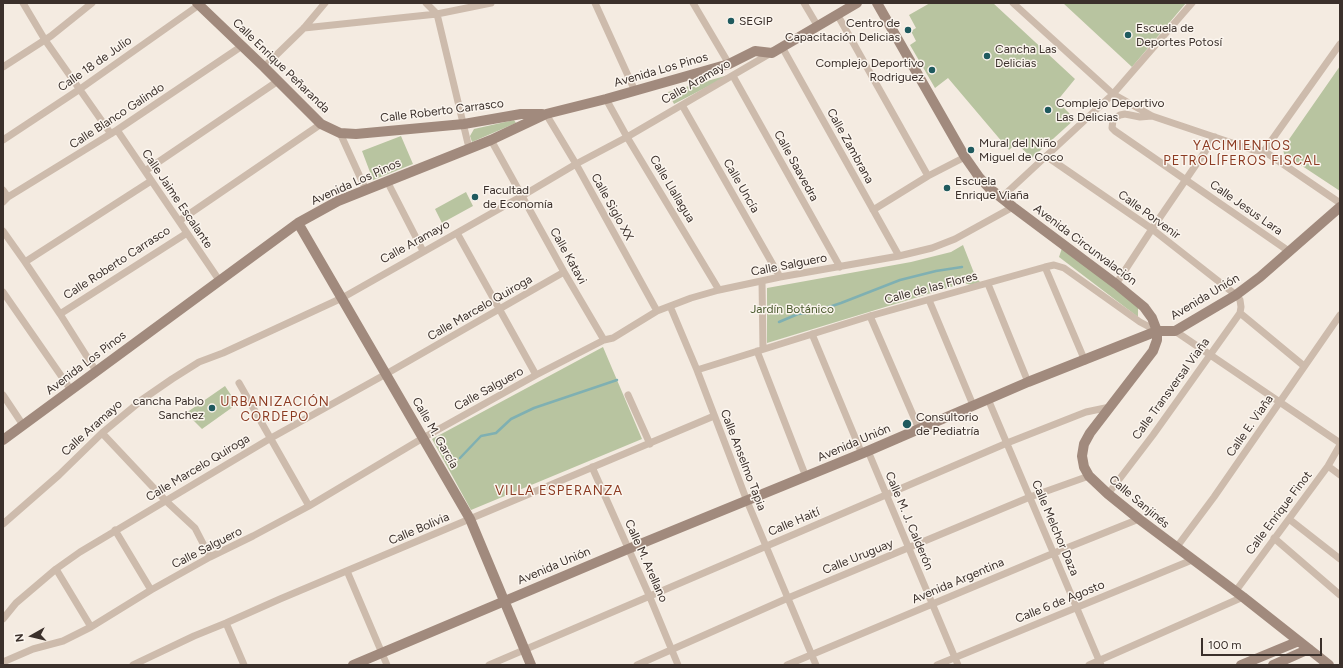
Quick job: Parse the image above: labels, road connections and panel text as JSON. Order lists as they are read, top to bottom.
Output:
{
  "streets": {
    "street": [
      "Calle 18 de Julio",
      "Calle Enrique Peñaranda",
      "Avenida Los Pinos",
      "Calle Aramayo",
      "Calle Roberto Carrasco",
      "Calle Blanco Galindo",
      "Calle Zambrana",
      "Calle Saavedra",
      "Calle Uncía",
      "Calle Llallagua",
      "Calle Jaime Escalante",
      "Calle Siglo XX",
      "Calle Jesus Lara",
      "Calle Porvenir",
      "Avenida Circunvalación",
      "Calle Katavi",
      "Calle Salguero",
      "Calle de las Flores",
      "Avenida Unión",
      "Calle Marcelo Quiroga",
      "Calle Transversal Viaña",
      "Calle E. Viaña",
      "Calle M. García",
      "Calle Anselmo Tapia",
      "Calle Sanjinés",
      "Calle Enrique Finot",
      "Calle M. J. Calderón",
      "Calle Haití",
      "Calle Melchor Daza",
      "Calle Bolivia",
      "Calle Uruguay",
      "Calle M. Arellano",
      "Avenida Argentina",
      "Calle 6 de Agosto"
    ]
  },
  "crossings": [
    ["Calle 18 de Julio", "Calle Enrique Peñaranda"],
    ["Calle 18 de Julio", "Calle Jaime Escalante"],
    ["Calle Enrique Peñaranda", "Calle Roberto Carrasco"],
    ["Calle Enrique Peñaranda", "Calle Blanco Galindo"],
    ["Avenida Los Pinos", "Calle Aramayo"],
    ["Avenida Los Pinos", "Calle Roberto Carrasco"],
    ["Avenida Los Pinos", "Calle Llallagua"],
    ["Avenida Los Pinos", "Calle Jaime Escalante"],
    ["Avenida Los Pinos", "Calle Siglo XX"],
    ["Avenida Los Pinos", "Calle Katavi"],
    ["Avenida Los Pinos", "Calle M. García"],
    ["Calle Aramayo", "Calle Zambrana"],
    ["Calle Aramayo", "Calle Saavedra"],
    ["Calle Aramayo", "Calle Uncía"],
    ["Calle Aramayo", "Calle Llallagua"],
    ["Calle Aramayo", "Calle Siglo XX"],
    ["Calle Aramayo", "Calle Katavi"],
    ["Calle Aramayo", "Calle M. García"],
    ["Calle Roberto Carrasco", "Calle Jaime Escalante"],
    ["Calle Roberto Carrasco", "Calle Siglo XX"],
    ["Calle Blanco Galindo", "Calle Jaime Escalante"],
    ["Calle Zambrana", "Calle Salguero"],
    ["Calle Saavedra", "Calle Salguero"],
    ["Calle Uncía", "Calle Salguero"],
    ["Calle Llallagua", "Calle Salguero"],
    ["Calle Siglo XX", "Calle Salguero"],
    ["Calle Jesus Lara", "Avenida Unión"],
    ["Calle Porvenir", "Avenida Unión"],
    ["Avenida Circunvalación", "Calle Salguero"],
    ["Avenida Circunvalación", "Calle de las Flores"],
    ["Avenida Circunvalación", "Avenida Unión"],
    ["Avenida Circunvalación", "Calle Sanjinés"],
    ["Calle Katavi", "Calle Salguero"],
    ["Calle Katavi", "Calle Marcelo Quiroga"],
    ["Calle Salguero", "Calle M. García"],
    ["Calle Salguero", "Calle Anselmo Tapia"],
    ["Calle de las Flores", "Avenida Unión"],
    ["Calle de las Flores", "Calle Anselmo Tapia"],
    ["Calle de las Flores", "Calle Sanjinés"],
    ["Calle de las Flores", "Calle M. J. Calderón"],
    ["Avenida Unión", "Calle M. García"],
    ["Avenida Unión", "Calle Anselmo Tapia"],
    ["Avenida Unión", "Calle Sanjinés"],
    ["Avenida Unión", "Calle M. J. Calderón"],
    ["Avenida Unión", "Calle Melchor Daza"],
    ["Avenida Unión", "Calle M. Arellano"],
    ["Calle Marcelo Quiroga", "Calle M. García"],
    ["Calle Transversal Viaña", "Calle Sanjinés"],
    ["Calle E. Viaña", "Calle Sanjinés"],
    ["Calle M. García", "Calle Haití"],
    ["Calle M. García", "Calle Bolivia"],
    ["Calle Anselmo Tapia", "Calle Haití"],
    ["Calle Anselmo Tapia", "Calle Bolivia"],
    ["Calle Anselmo Tapia", "Calle Uruguay"],
    ["Calle Anselmo Tapia", "Avenida Argentina"],
    ["Calle Sanjinés", "Calle Enrique Finot"],
    ["Calle Sanjinés", "Calle Haití"],
    ["Calle Sanjinés", "Calle Uruguay"],
    ["Calle Sanjinés", "Avenida Argentina"],
    ["Calle Sanjinés", "Calle 6 de Agosto"],
    ["Calle M. J. Calderón", "Calle Haití"],
    ["Calle M. J. Calderón", "Calle Uruguay"],
    ["Calle M. J. Calderón", "Avenida Argentina"],
    ["Calle M. J. Calderón", "Calle 6 de Agosto"],
    ["Calle Haití", "Calle Melchor Daza"],
    ["Calle Haití", "Calle M. Arellano"],
    ["Calle Melchor Daza", "Calle Uruguay"],
    ["Calle Melchor Daza", "Avenida Argentina"],
    ["Calle Melchor Daza", "Calle 6 de Agosto"],
    ["Calle Bolivia", "Calle M. Arellano"],
    ["Calle Uruguay", "Calle M. Arellano"]
  ],
  "districts": ["YACIMIENTOS PETROLÍFEROS FISCAL", "URBANIZACIÓN CORDEPO", "VILLA ESPERANZA"],
  "parks": ["Jardín Botánico"],
  "places": [
    "SEGIP",
    "Centro de Capacitación Delicias",
    "Escuela de Deportes Potosí",
    "Cancha Las Delicias",
    "Complejo Deportivo Rodriguez",
    "Complejo Deportivo Las Delicias",
    "Mural del Niño Miguel de Coco",
    "Escuela Enrique Viaña",
    "Facultad de Economía",
    "cancha Pablo Sanchez",
    "Consultorio de Pediatría"
  ],
  "scale_bar": "100 m",
  "north": "left"
}
